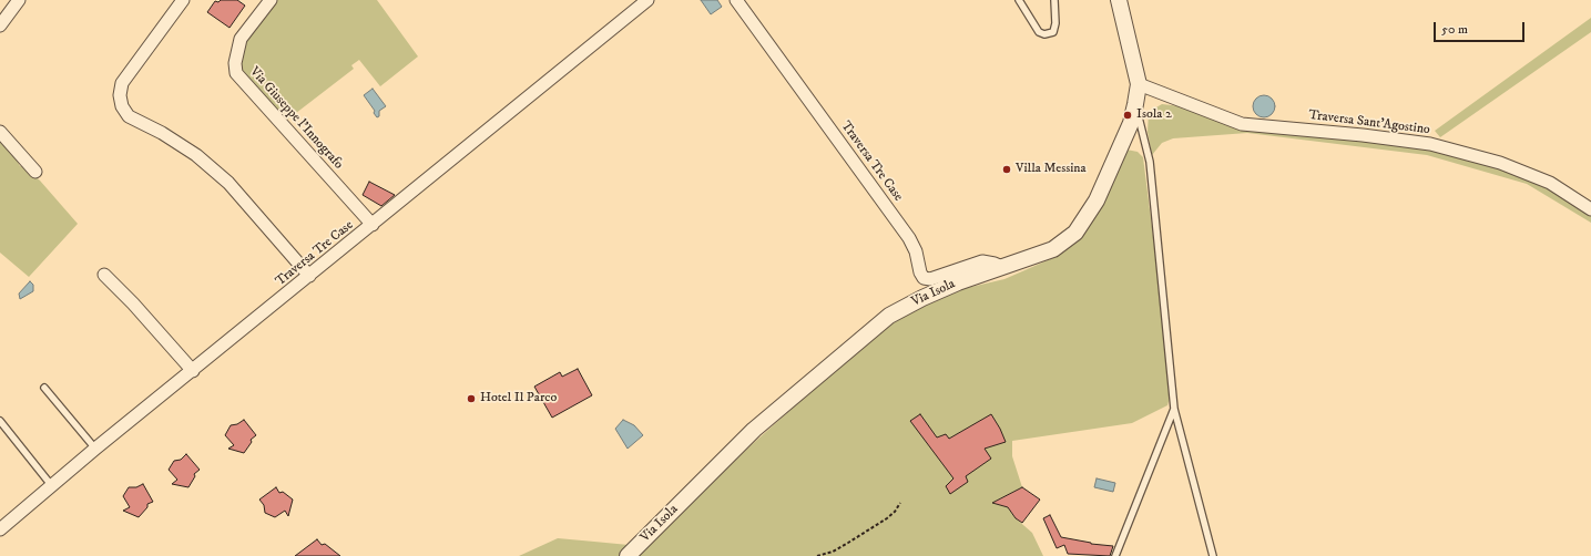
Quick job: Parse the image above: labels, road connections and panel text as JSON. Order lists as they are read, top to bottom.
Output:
{
  "streets": {
    "street": [
      "Via Giuseppe l'Innografo",
      "Traversa Sant'Agostino",
      "Traversa Tre Case",
      "Via Isola"
    ]
  },
  "crossings": [
    ["Via Giuseppe l'Innografo", "Traversa Tre Case"],
    ["Traversa Sant'Agostino", "Via Isola"],
    ["Traversa Tre Case", "Via Isola"]
  ],
  "places": ["Isola 2", "Villa Messina", "Hotel Il Parco"],
  "scale_bar": "50 m"
}
